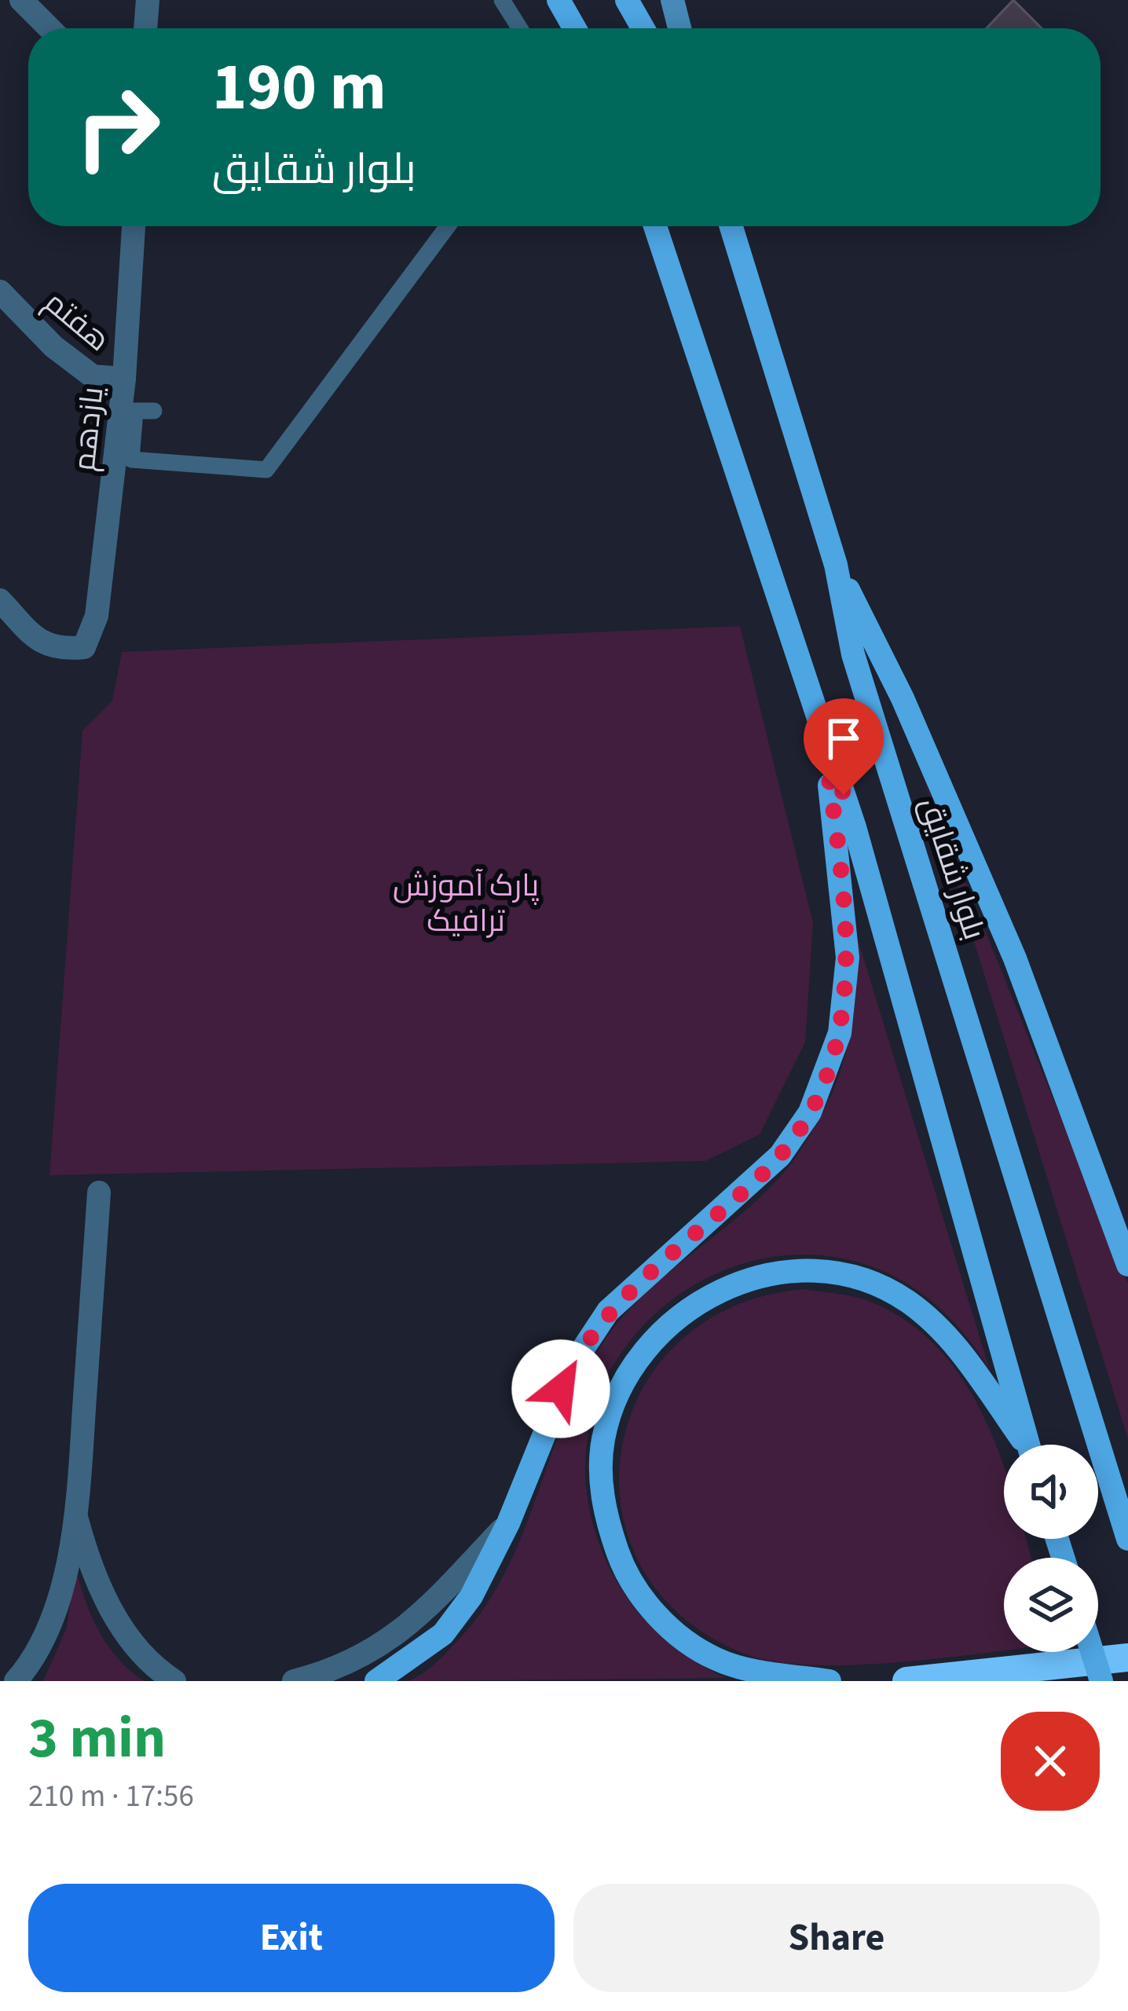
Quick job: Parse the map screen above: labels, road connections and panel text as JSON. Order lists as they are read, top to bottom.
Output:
{
  "streets": {
    "main road": ["بلوار شقایق"],
    "street": ["هفتم", "یازدهم"]
  },
  "crossings": [
    ["هفتم", "یازدهم"]
  ],
  "parks": ["پارک آموزش ترافیک"],
  "page": {
    "turn": ["190 m", "بلوار شقایق"],
    "heading": ["3 min", "210 m · 17:56"],
    "buttons": ["Exit", "Share"]
  }
}
